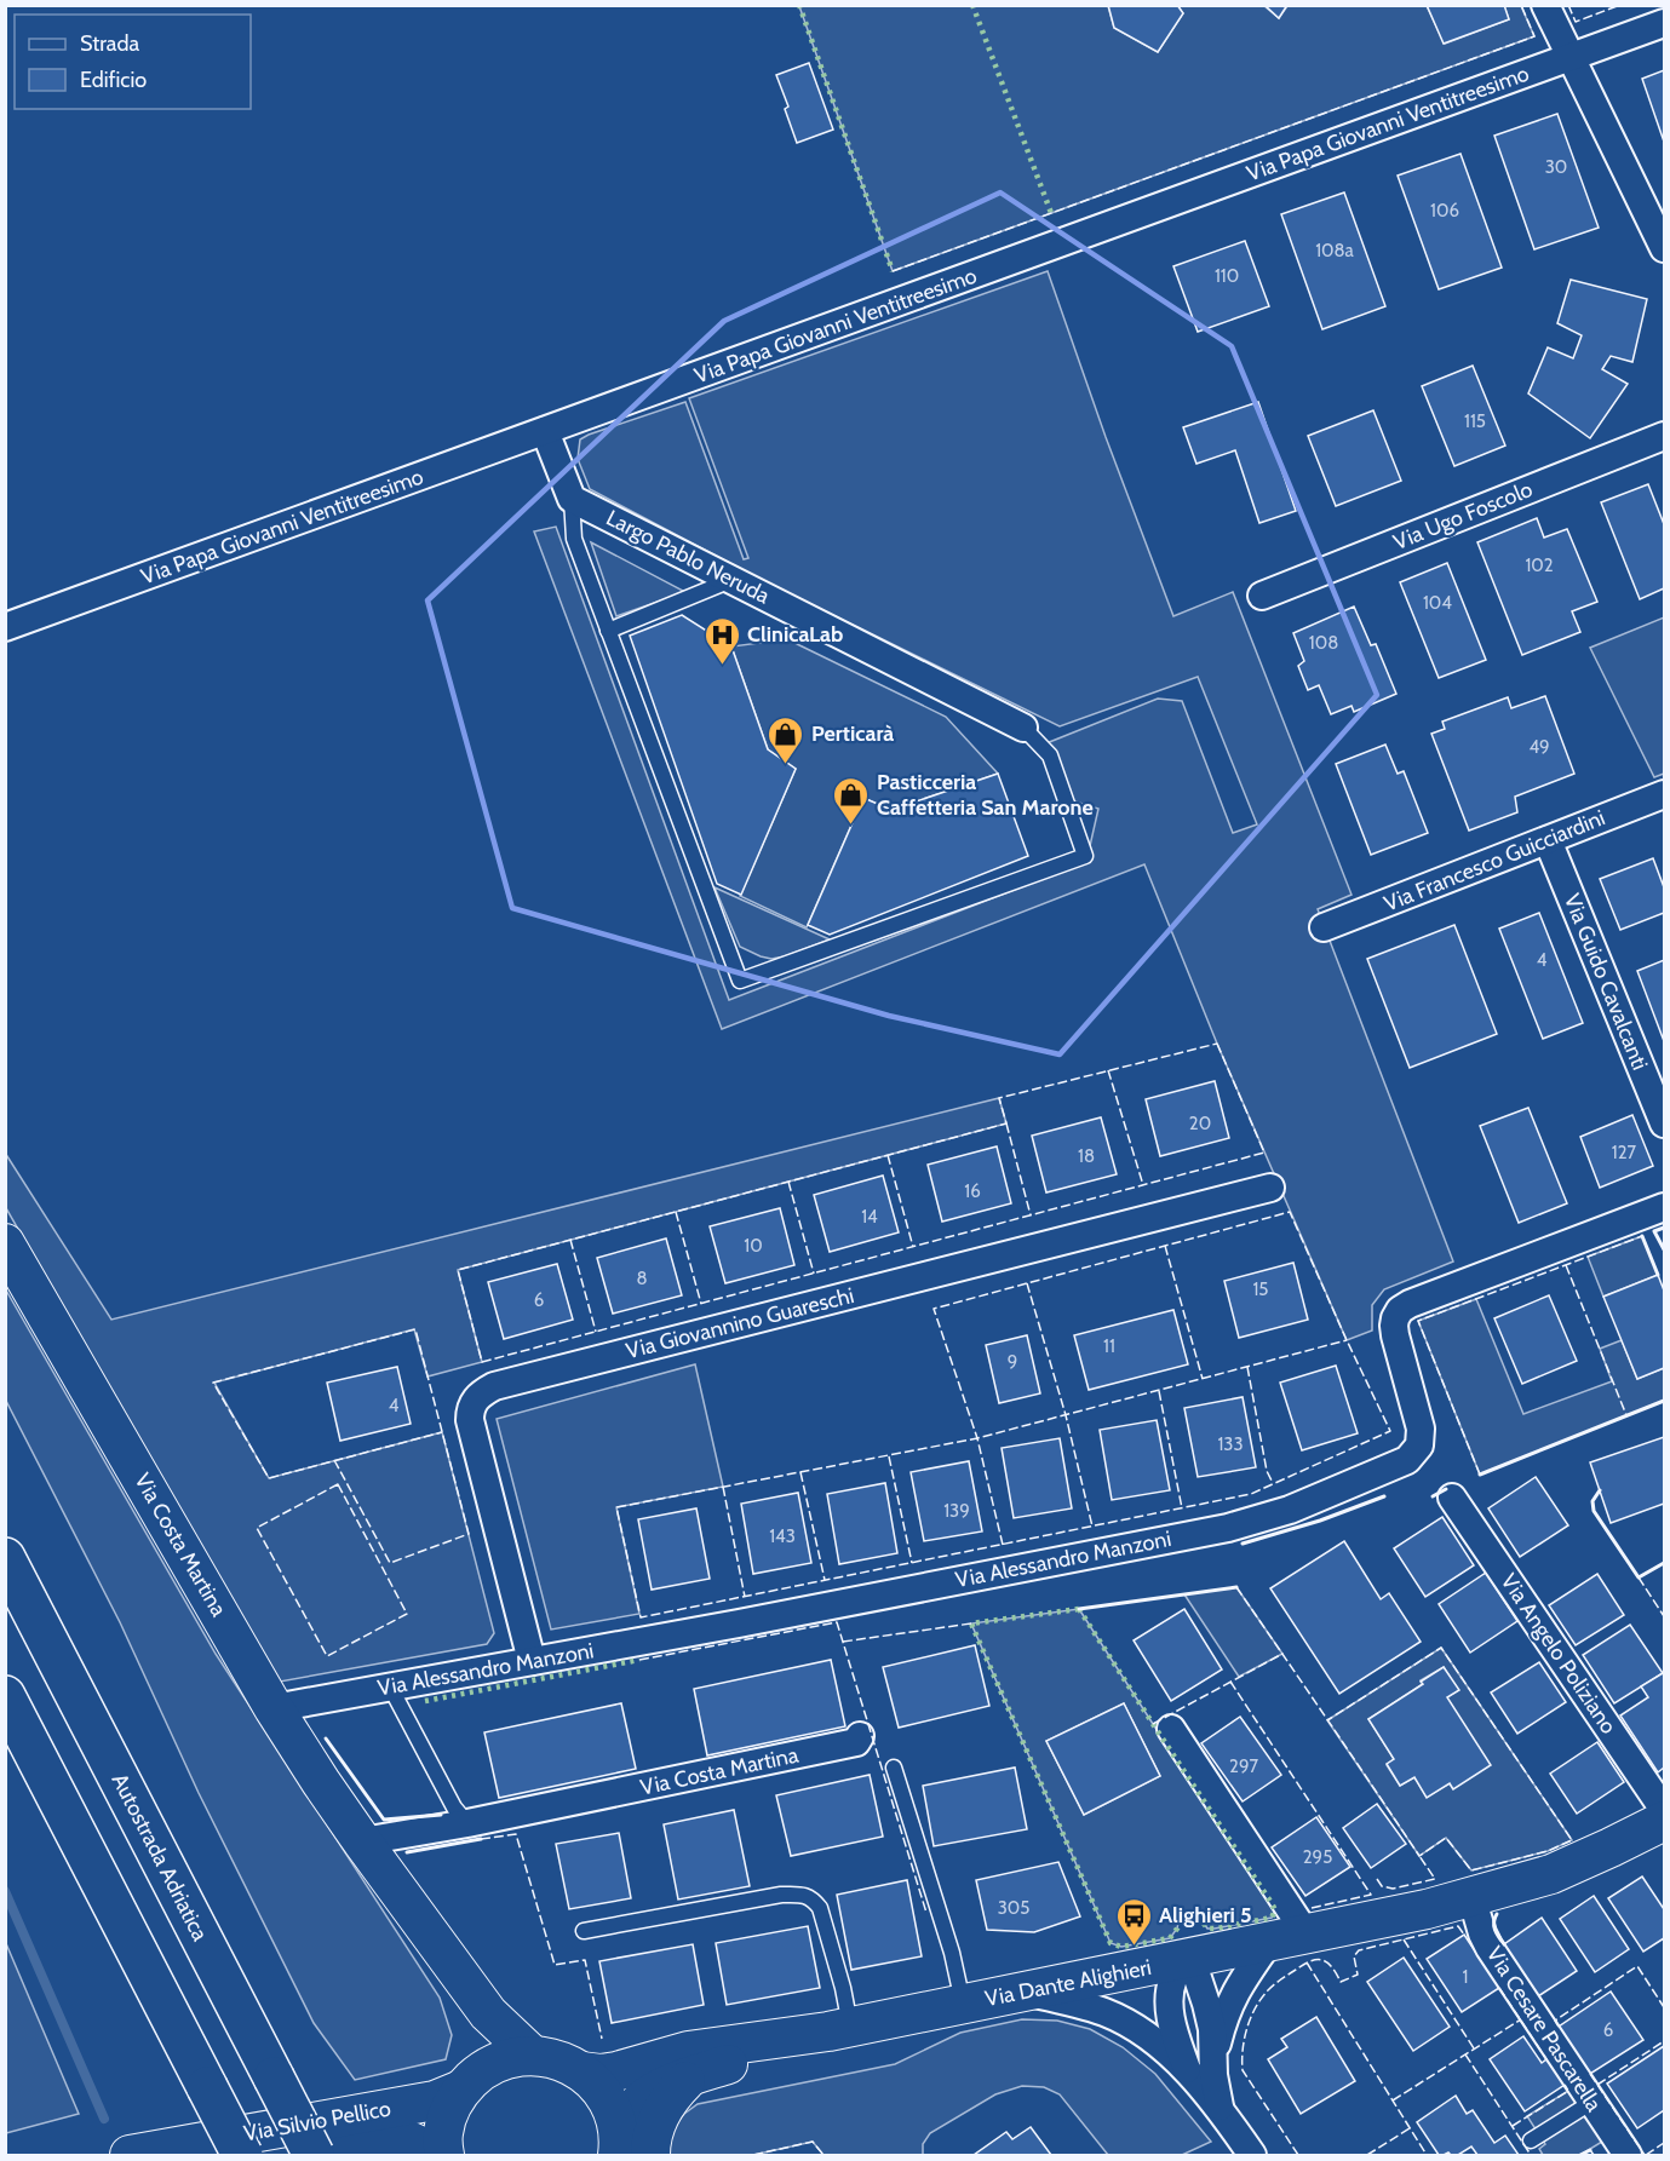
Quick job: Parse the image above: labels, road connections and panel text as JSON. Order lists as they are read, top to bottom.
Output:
{
  "streets": {
    "highway": ["Autostrada Adriatica"],
    "main road": ["Via Costa Martina", "Via Dante Alighieri", "Via Silvio Pellico"],
    "street": [
      "Via Papa Giovanni Ventitreesimo",
      "Via Ugo Foscolo",
      "Largo Pablo Neruda",
      "Via Francesco Guicciardini",
      "Via Guido Cavalcanti",
      "Via Giovannino Guareschi",
      "Via Alessandro Manzoni",
      "Via Angelo Poliziano",
      "Via Cesare Pascarella"
    ]
  },
  "crossings": [
    ["Via Francesco Guicciardini", "Via Guido Cavalcanti"],
    ["Via Giovannino Guareschi", "Via Alessandro Manzoni"],
    ["Via Costa Martina", "Via Alessandro Manzoni"],
    ["Via Costa Martina", "Via Silvio Pellico"],
    ["Via Dante Alighieri", "Via Cesare Pascarella"]
  ],
  "places": {
    "hospital": ["ClinicaLab"],
    "shop": ["Perticarà", "Pasticceria Caffetteria San Marone"],
    "bus stop": ["Alighieri 5"]
  },
  "house_numbers": [
    "30",
    "106",
    "108a",
    "110",
    "115",
    "102",
    "104",
    "108",
    "49",
    "4",
    "20",
    "127",
    "18",
    "16",
    "14",
    "10",
    "8",
    "15",
    "6",
    "11",
    "9",
    "4",
    "133",
    "139",
    "143",
    "297",
    "295",
    "305",
    "1",
    "6"
  ],
  "legend": ["Strada", "Edificio"]
}
